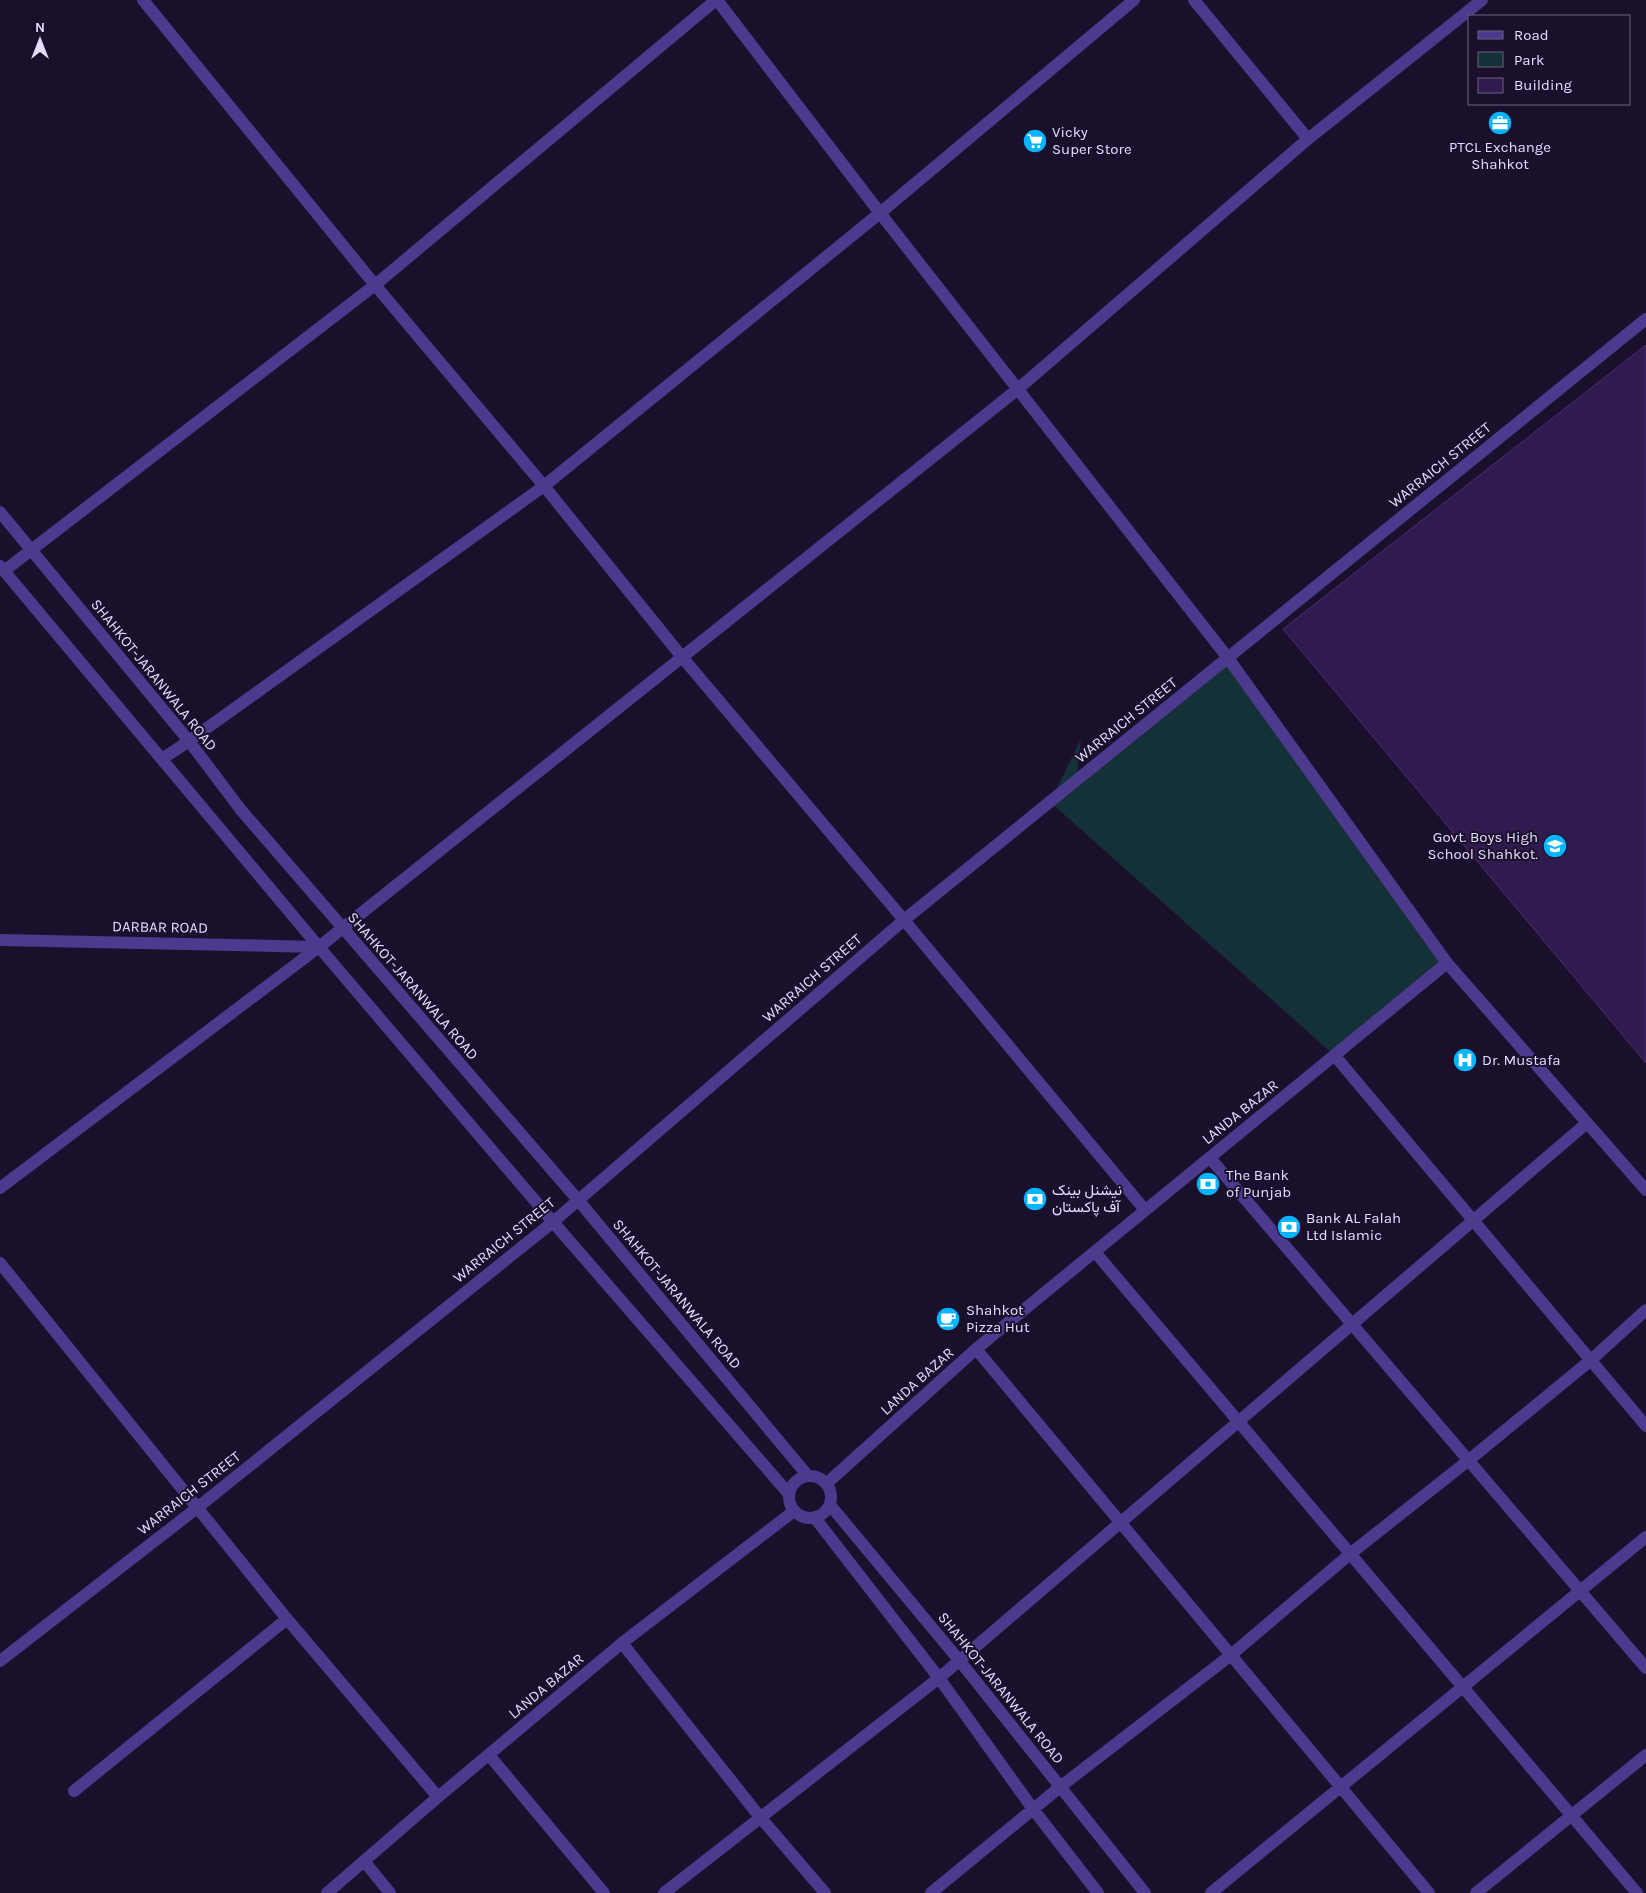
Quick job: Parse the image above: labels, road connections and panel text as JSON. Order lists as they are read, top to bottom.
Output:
{
  "streets": {
    "street": [
      "WARRAICH STREET",
      "SHAHKOT-JARANWALA ROAD",
      "DARBAR ROAD",
      "LANDA BAZAR"
    ]
  },
  "crossings": [
    ["WARRAICH STREET", "SHAHKOT-JARANWALA ROAD"],
    ["SHAHKOT-JARANWALA ROAD", "LANDA BAZAR"]
  ],
  "places": {
    "office": ["PTCL Exchange Shahkot"],
    "supermarket": ["Vicky Super Store"],
    "school or university": ["Govt. Boys High School Shahkot."],
    "hospital": ["Dr. Mustafa"],
    "bank": ["The Bank of Punjab", "نیشنل بینک آف پاکستان", "Bank AL Falah Ltd Islamic"],
    "cafe": ["Shahkot Pizza Hut"]
  },
  "legend": ["Road", "Park", "Building"],
  "north": "top"
}
